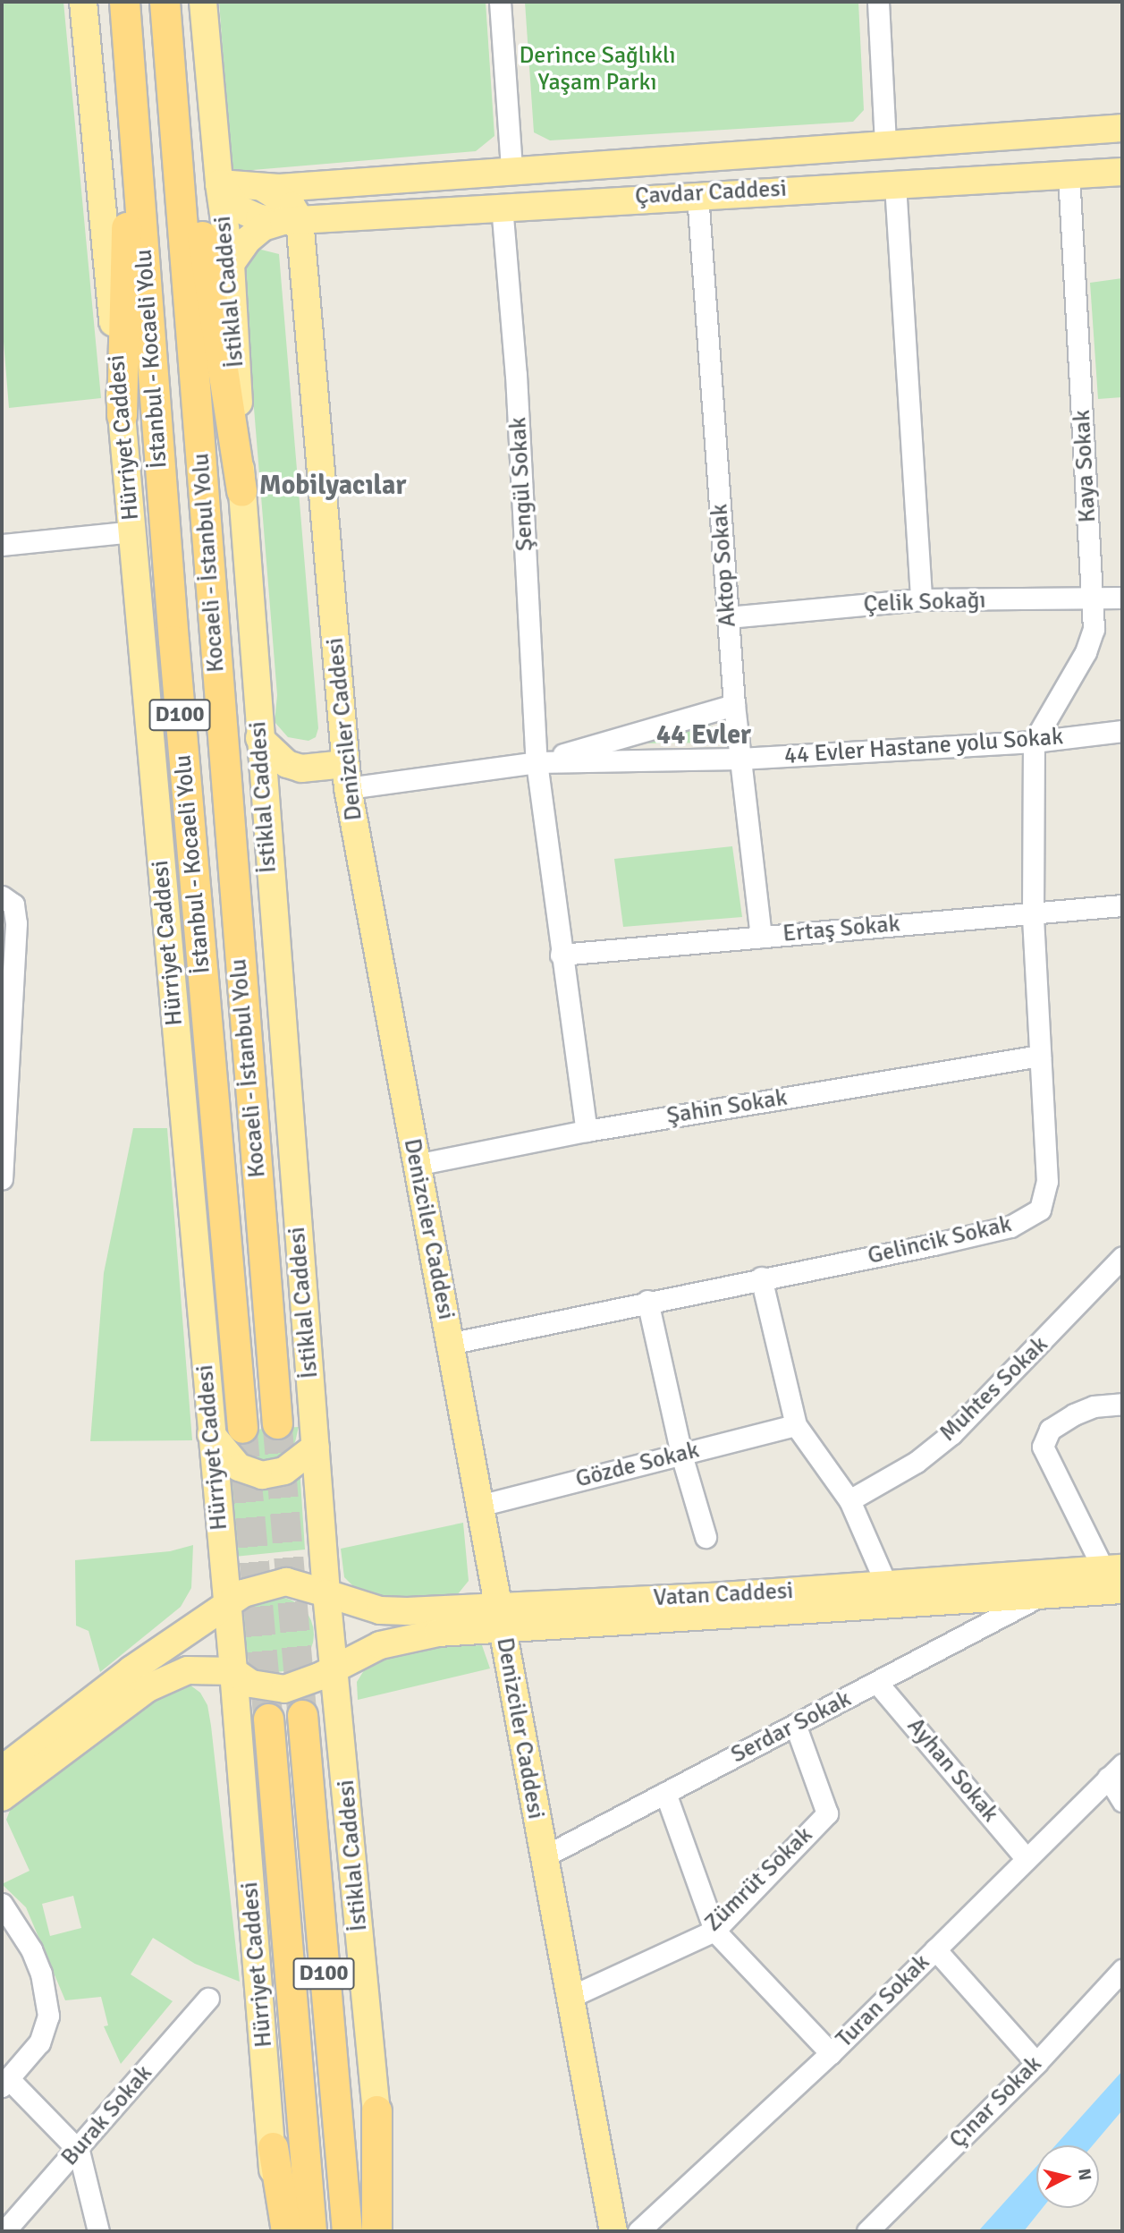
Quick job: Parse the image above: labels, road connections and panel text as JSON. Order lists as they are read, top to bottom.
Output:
{
  "streets": {
    "highway": ["İstanbul - Kocaeli Yolu", "Kocaeli - İstanbul Yolu", "D100"],
    "main road": [
      "Çavdar Caddesi",
      "İstiklal Caddesi",
      "Hürriyet Caddesi",
      "Denizciler Caddesi",
      "Vatan Caddesi"
    ],
    "street": [
      "Kaya Sokak",
      "Şengül Sokak",
      "Aktop Sokak",
      "Çelik Sokağı",
      "44 Evler Hastane yolu Sokak",
      "Ertaş Sokak",
      "Şahin Sokak",
      "Gelincik Sokak",
      "Muhtes Sokak",
      "Gözde Sokak",
      "Serdar Sokak",
      "Ayhan Sokak",
      "Zümrüt Sokak",
      "Turan Sokak",
      "Çınar Sokak",
      "Burak Sokak"
    ]
  },
  "crossings": [
    ["Çavdar Caddesi", "İstiklal Caddesi"],
    ["Çavdar Caddesi", "Kaya Sokak"],
    ["Çavdar Caddesi", "Şengül Sokak"],
    ["Çavdar Caddesi", "Aktop Sokak"],
    ["Çavdar Caddesi", "Denizciler Caddesi"],
    ["İstiklal Caddesi", "Hürriyet Caddesi"],
    ["İstiklal Caddesi", "Vatan Caddesi"],
    ["Hürriyet Caddesi", "Vatan Caddesi"],
    ["Kaya Sokak", "Çelik Sokağı"],
    ["Kaya Sokak", "44 Evler Hastane yolu Sokak"],
    ["Kaya Sokak", "Gelincik Sokak"],
    ["Şengül Sokak", "44 Evler Hastane yolu Sokak"],
    ["Şengül Sokak", "Ertaş Sokak"],
    ["Şengül Sokak", "Şahin Sokak"],
    ["Aktop Sokak", "Çelik Sokağı"],
    ["Aktop Sokak", "44 Evler Hastane yolu Sokak"],
    ["Aktop Sokak", "Ertaş Sokak"],
    ["Denizciler Caddesi", "44 Evler Hastane yolu Sokak"],
    ["Denizciler Caddesi", "Şahin Sokak"],
    ["Denizciler Caddesi", "Gelincik Sokak"],
    ["Denizciler Caddesi", "Gözde Sokak"],
    ["Denizciler Caddesi", "Vatan Caddesi"],
    ["Denizciler Caddesi", "Serdar Sokak"],
    ["Denizciler Caddesi", "Zümrüt Sokak"],
    ["44 Evler Hastane yolu Sokak", "Gelincik Sokak"],
    ["Ertaş Sokak", "Gelincik Sokak"],
    ["Şahin Sokak", "Gelincik Sokak"],
    ["Vatan Caddesi", "Serdar Sokak"],
    ["Serdar Sokak", "Ayhan Sokak"],
    ["Serdar Sokak", "Zümrüt Sokak"],
    ["Ayhan Sokak", "Turan Sokak"]
  ],
  "districts": ["Mobilyacılar", "44 Evler"],
  "parks": ["Derince Sağlıklı Yaşam Parkı"],
  "north": "right"
}
